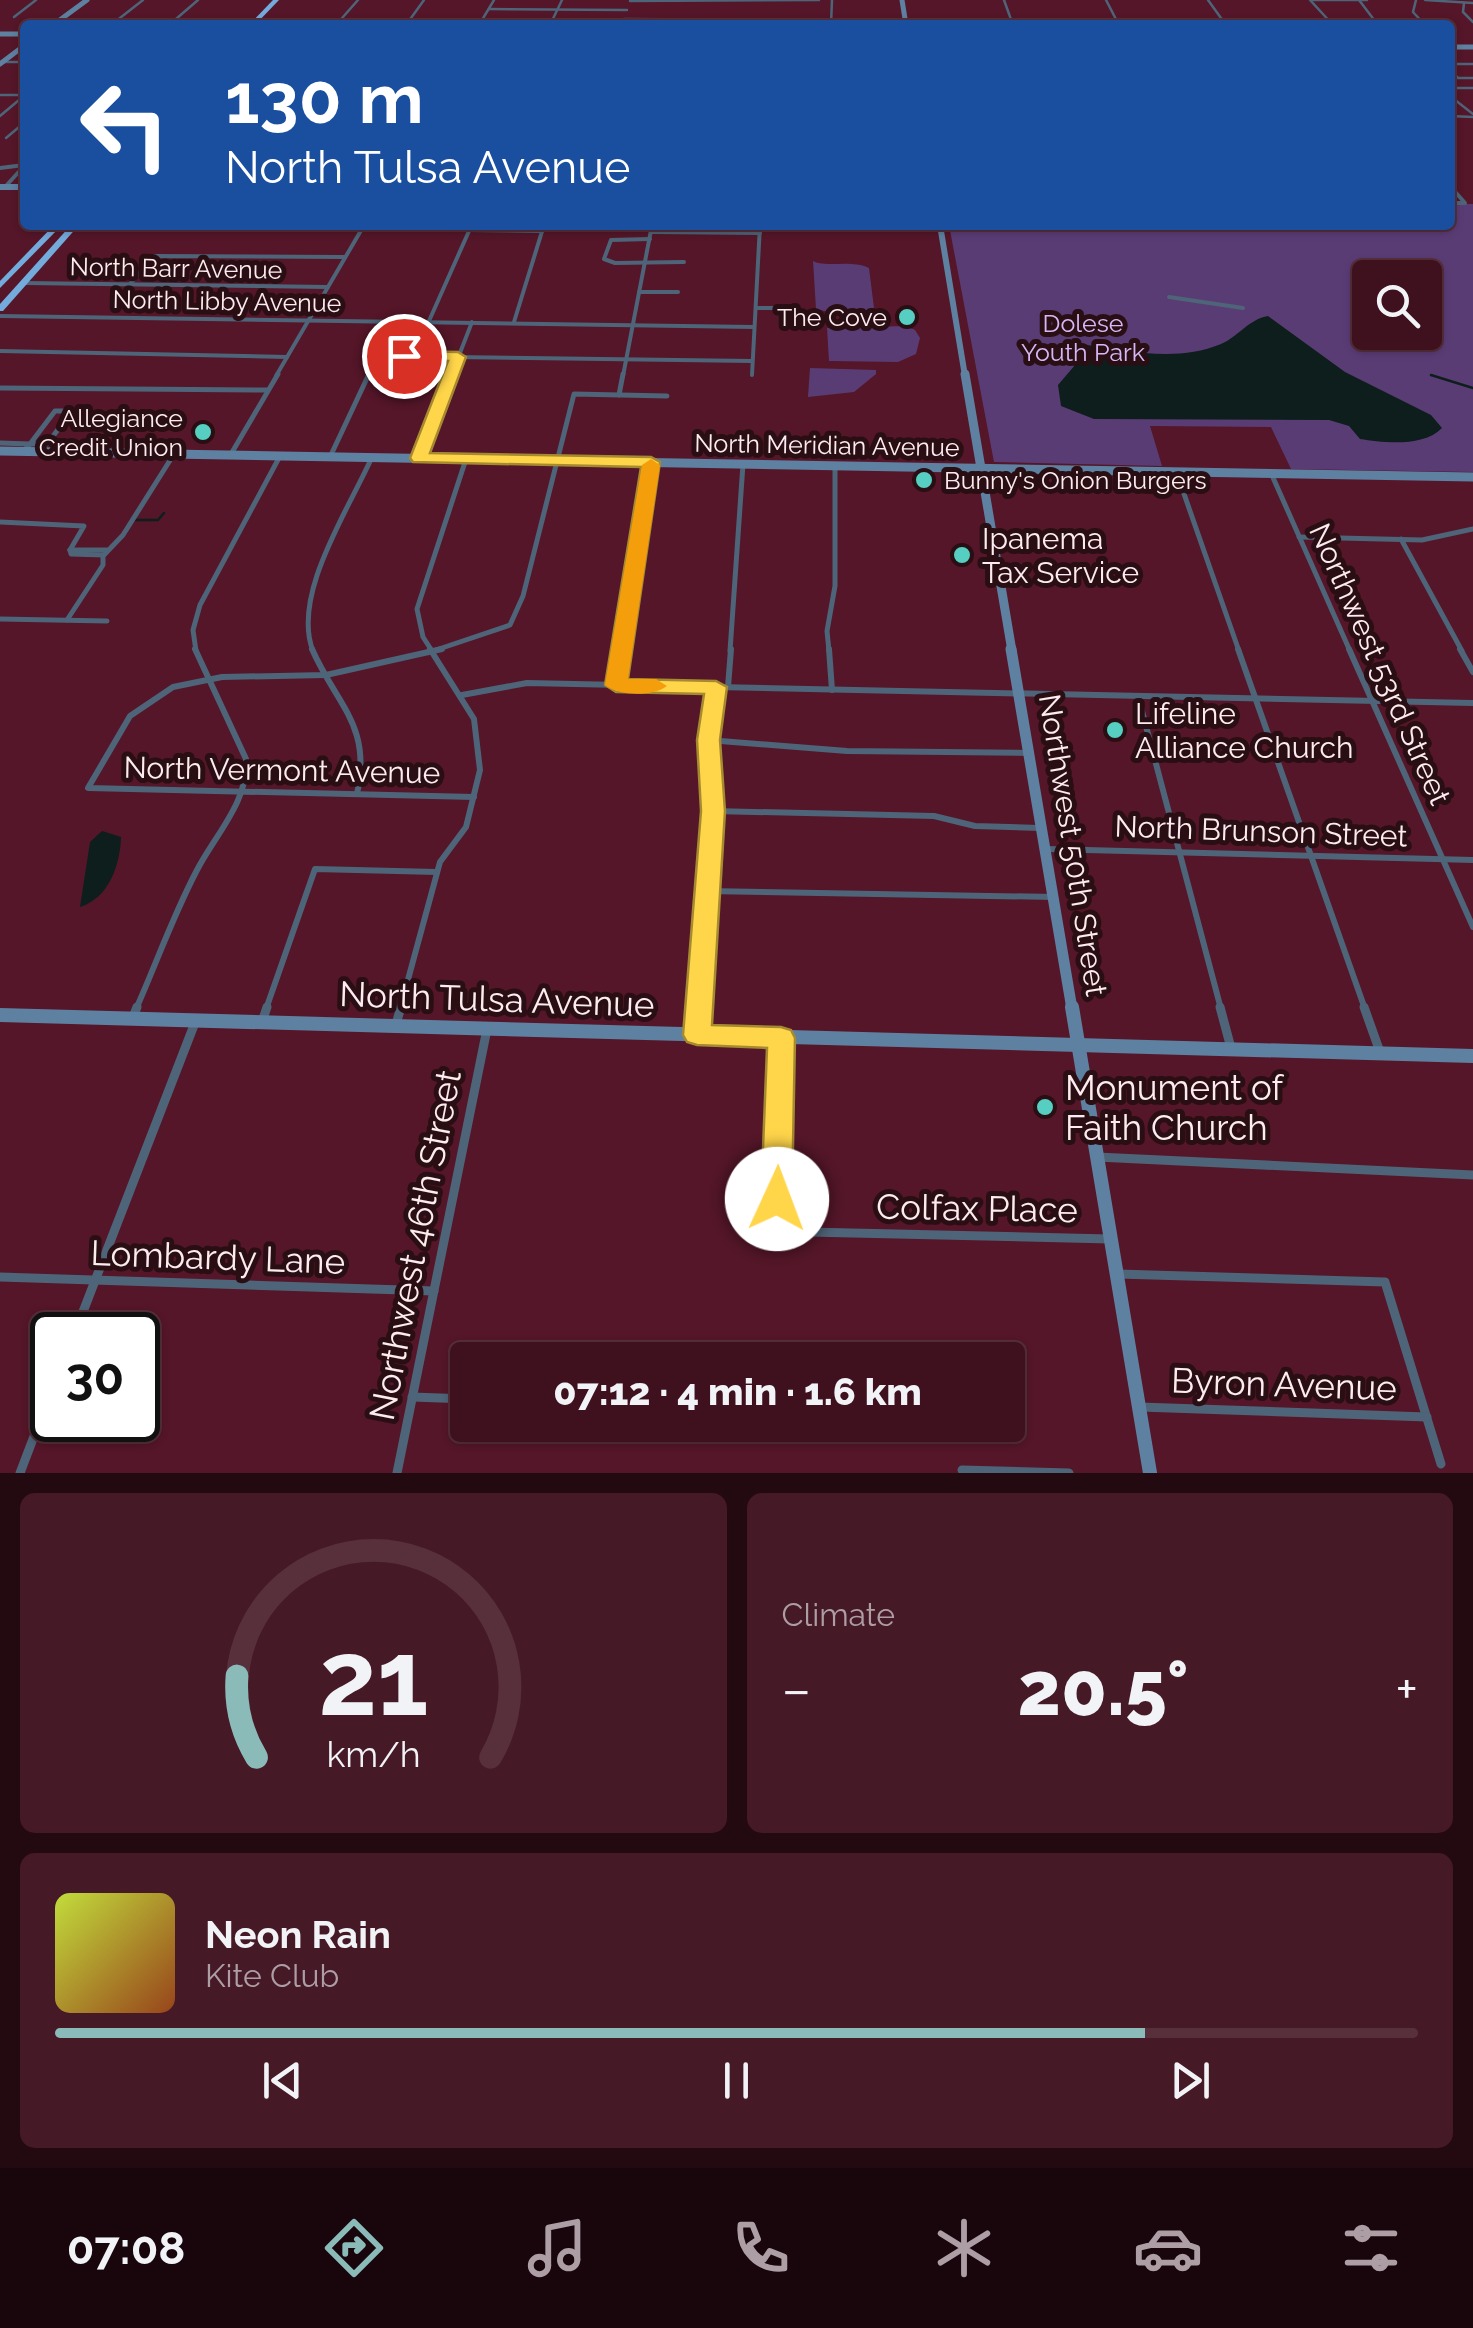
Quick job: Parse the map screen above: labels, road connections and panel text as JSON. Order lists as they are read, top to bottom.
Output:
{
  "streets": {
    "main road": ["North Meridian Avenue", "Northwest 50th Street", "North Tulsa Avenue"],
    "street": [
      "North Barr Avenue",
      "North Libby Avenue",
      "Northwest 53rd Street",
      "North Vermont Avenue",
      "North Brunson Street",
      "Colfax Place",
      "Northwest 46th Street",
      "Lombardy Lane",
      "Byron Avenue"
    ]
  },
  "crossings": [
    ["North Meridian Avenue", "Northwest 53rd Street"],
    ["North Meridian Avenue", "Northwest 50th Street"],
    ["Northwest 53rd Street", "North Brunson Street"],
    ["North Brunson Street", "Northwest 50th Street"],
    ["Northwest 50th Street", "North Tulsa Avenue"],
    ["Northwest 50th Street", "Colfax Place"],
    ["Northwest 50th Street", "Byron Avenue"],
    ["North Tulsa Avenue", "Colfax Place"],
    ["North Tulsa Avenue", "Northwest 46th Street"],
    ["Northwest 46th Street", "Lombardy Lane"]
  ],
  "parks": ["Dolese Youth Park"],
  "places": [
    "The Cove",
    "Allegiance Credit Union",
    "Bunny's Onion Burgers",
    "Ipanema Tax Service",
    "Lifeline Alliance Church",
    "Monument of Faith Church"
  ],
  "page": {
    "turn": ["130 m", "North Tulsa Avenue"],
    "limit": "30",
    "trip": "07:12 · 4 min · 1.6 km",
    "tile": "Climate",
    "heat": ["−", "20.5°", "+"],
    "song": ["Neon Rain", "Kite Club"],
    "tabs": "07:08",
    "gauge": ["21", "km/h"]
  }
}
